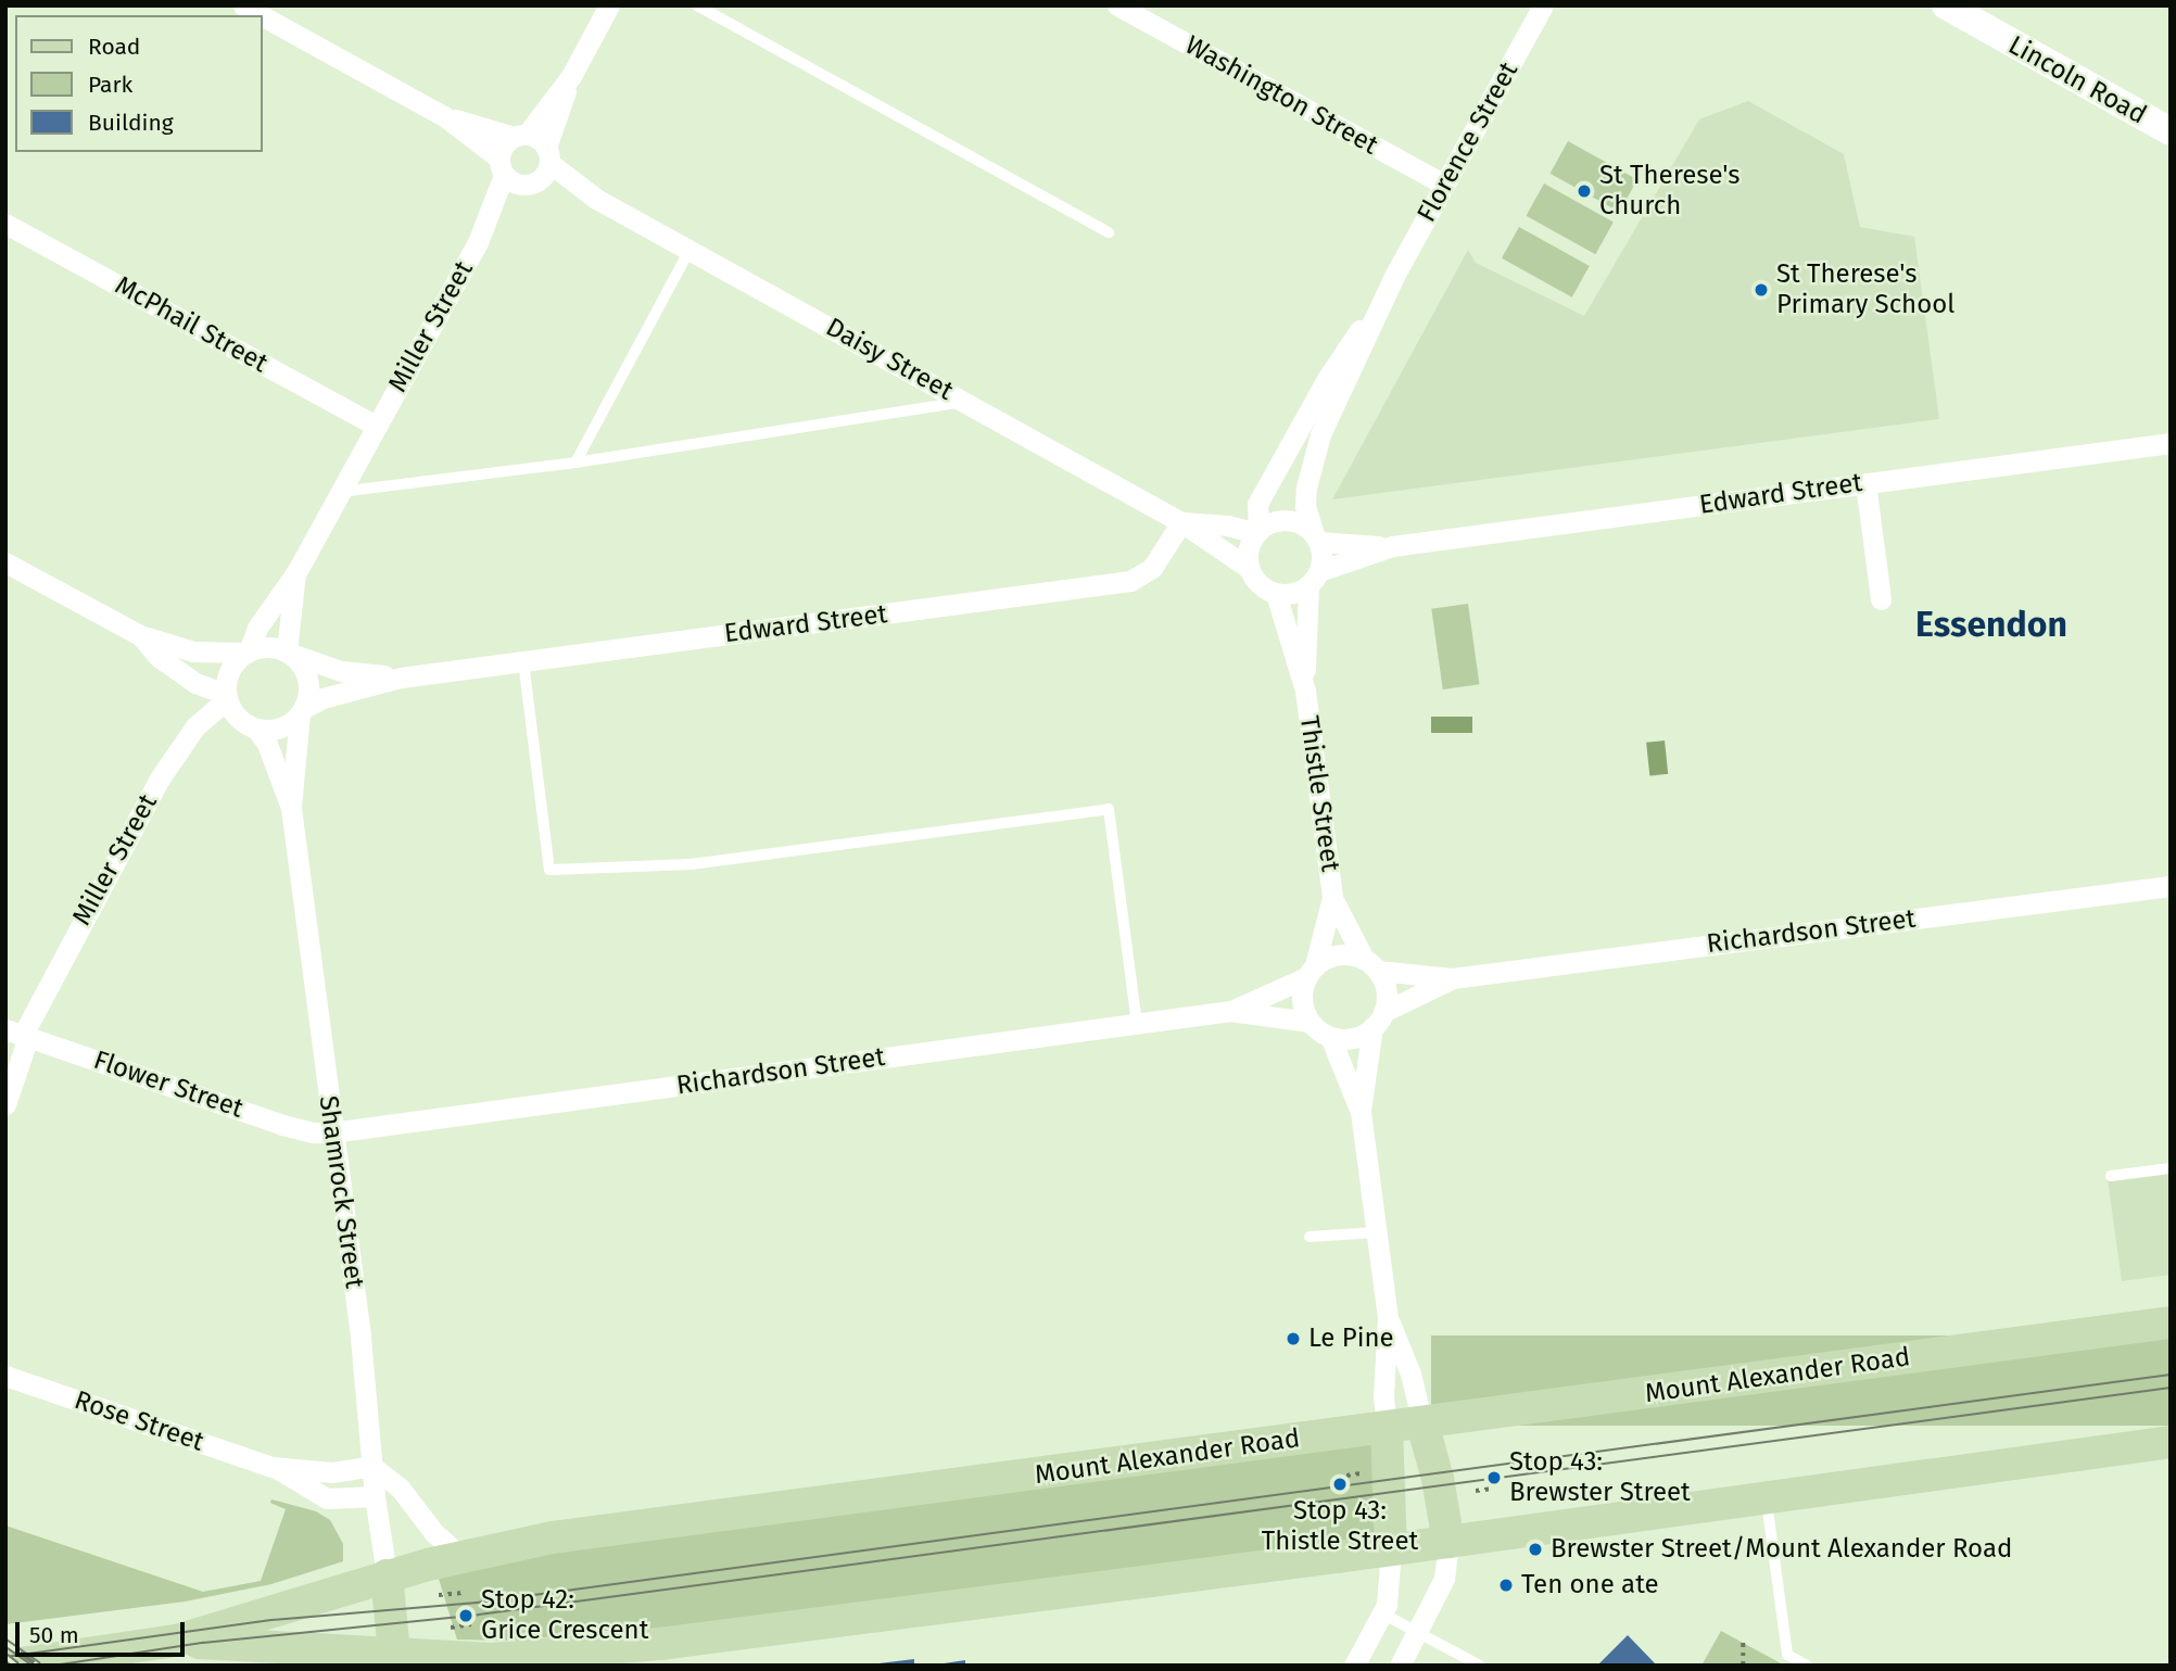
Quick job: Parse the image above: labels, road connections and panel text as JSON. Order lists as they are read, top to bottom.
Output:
{
  "streets": {
    "main road": ["Lincoln Road", "Mount Alexander Road"],
    "street": [
      "Washington Street",
      "Florence Street",
      "McPhail Street",
      "Miller Street",
      "Daisy Street",
      "Edward Street",
      "Thistle Street",
      "Richardson Street",
      "Flower Street",
      "Shamrock Street",
      "Rose Street"
    ]
  },
  "crossings": [
    ["Washington Street", "Florence Street"],
    ["Florence Street", "Daisy Street"],
    ["Florence Street", "Edward Street"],
    ["Florence Street", "Thistle Street"],
    ["McPhail Street", "Miller Street"],
    ["Miller Street", "Daisy Street"],
    ["Miller Street", "Edward Street"],
    ["Miller Street", "Flower Street"],
    ["Miller Street", "Shamrock Street"],
    ["Daisy Street", "Edward Street"],
    ["Daisy Street", "Thistle Street"],
    ["Edward Street", "Thistle Street"],
    ["Edward Street", "Shamrock Street"],
    ["Thistle Street", "Richardson Street"],
    ["Richardson Street", "Flower Street"],
    ["Richardson Street", "Shamrock Street"],
    ["Flower Street", "Shamrock Street"],
    ["Shamrock Street", "Mount Alexander Road"],
    ["Shamrock Street", "Rose Street"]
  ],
  "districts": ["Essendon"],
  "places": [
    "St Therese's Church",
    "St Therese's Primary School",
    "Le Pine",
    "Stop 43: Brewster Street",
    "Stop 43: Thistle Street",
    "Brewster Street/Mount Alexander Road",
    "Ten one ate",
    "Stop 42: Grice Crescent"
  ],
  "legend": ["Road", "Park", "Building"],
  "scale_bar": "50 m"
}
